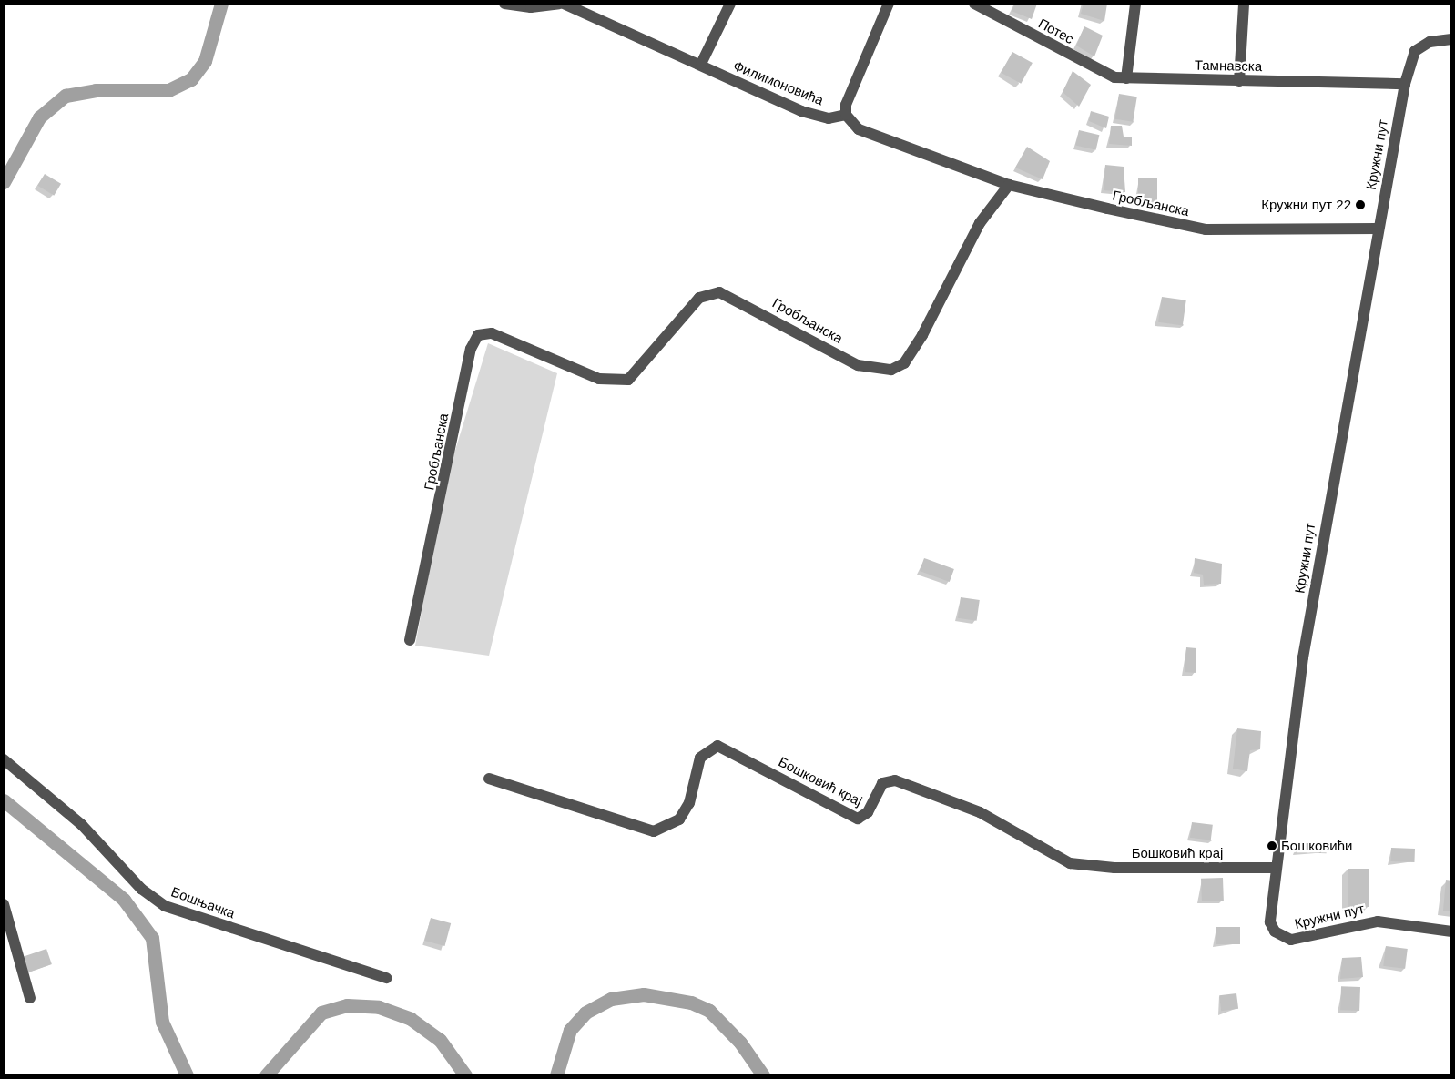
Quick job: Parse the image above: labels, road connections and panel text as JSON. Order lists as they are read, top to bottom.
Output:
{
  "streets": {
    "street": [
      "Потес",
      "Тамнавска",
      "Филимоновића",
      "Кружни пут",
      "Гробљанска",
      "Бошковић крај",
      "Бошњачка"
    ]
  },
  "crossings": [
    ["Потес", "Тамнавска"],
    ["Тамнавска", "Кружни пут"],
    ["Кружни пут", "Гробљанска"],
    ["Кружни пут", "Бошковић крај"]
  ],
  "places": ["Кружни пут 22", "Бошковићи"]
}
